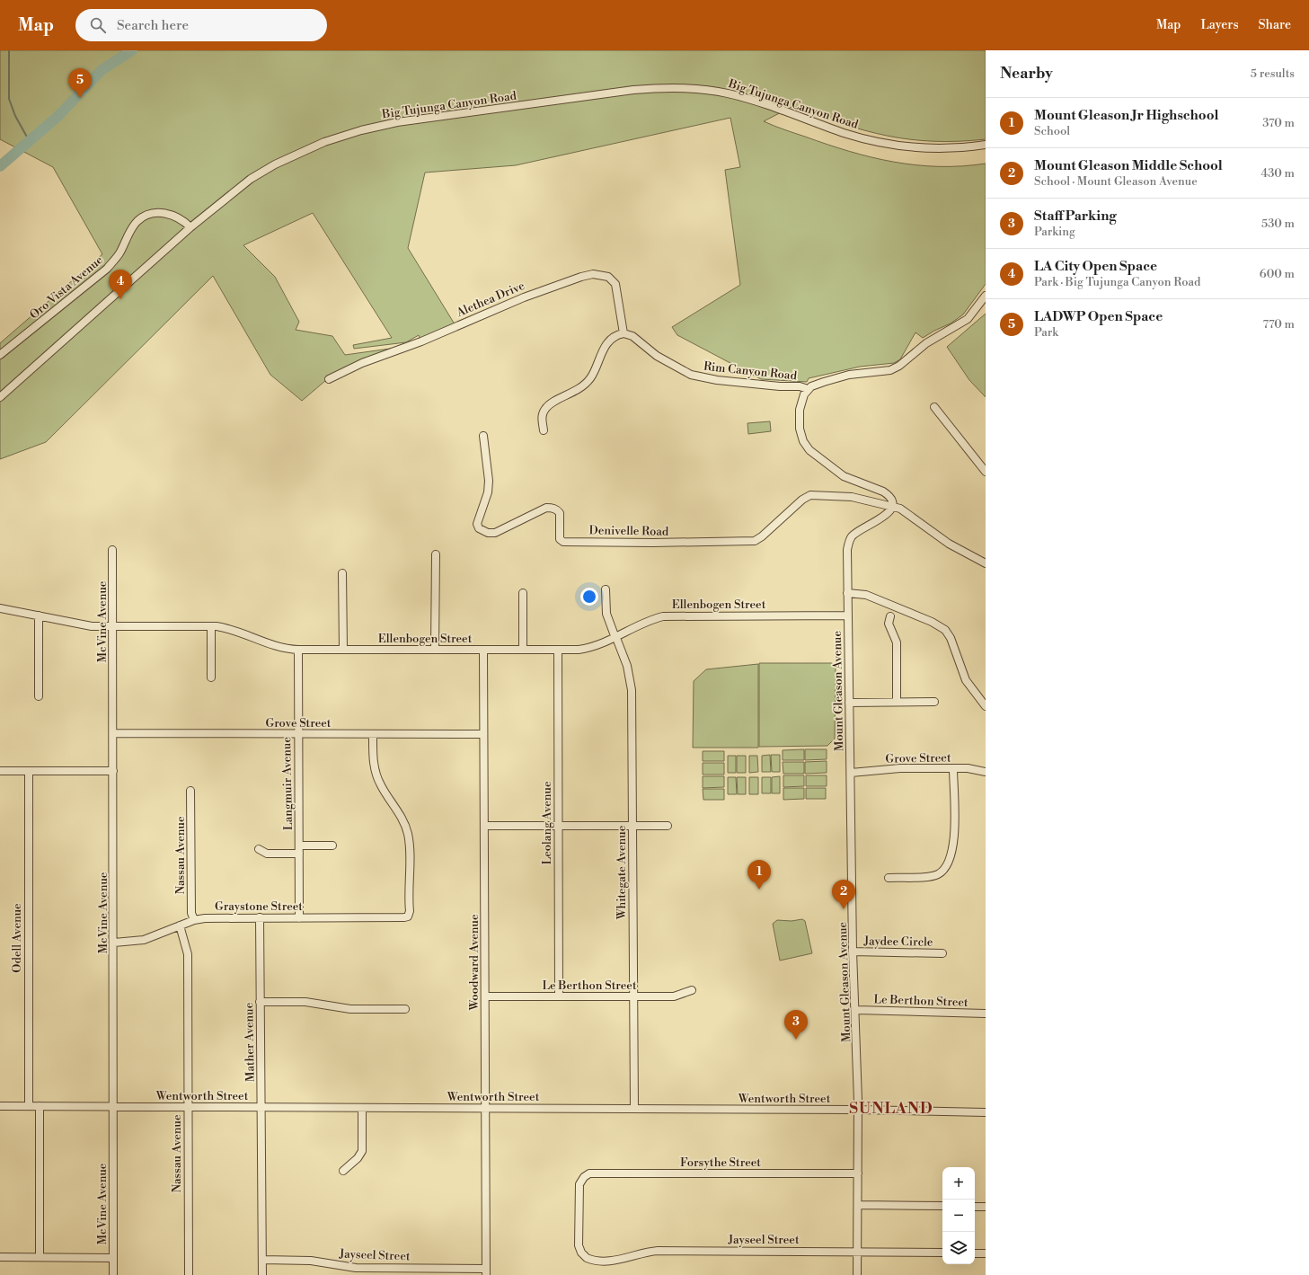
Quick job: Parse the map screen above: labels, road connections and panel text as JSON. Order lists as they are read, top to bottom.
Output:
{
  "streets": {
    "street": [
      "Big Tujunga Canyon Road",
      "Oro Vista Avenue",
      "Alethea Drive",
      "Rim Canyon Road",
      "Denivelle Road",
      "Ellenbogen Street",
      "McVine Avenue",
      "Mount Gleason Avenue",
      "Grove Street",
      "Langmuir Avenue",
      "Leolang Avenue",
      "Nassau Avenue",
      "Whitegate Avenue",
      "Graystone Street",
      "Odell Avenue",
      "Jaydee Circle",
      "Woodward Avenue",
      "Le Berthon Street",
      "Mather Avenue",
      "Wentworth Street",
      "Forsythe Street",
      "Jayseel Street"
    ]
  },
  "crossings": [
    ["Big Tujunga Canyon Road", "Oro Vista Avenue"],
    ["Alethea Drive", "Rim Canyon Road"],
    ["Denivelle Road", "Mount Gleason Avenue"],
    ["Ellenbogen Street", "McVine Avenue"],
    ["Ellenbogen Street", "Mount Gleason Avenue"],
    ["Ellenbogen Street", "Langmuir Avenue"],
    ["Ellenbogen Street", "Leolang Avenue"],
    ["Ellenbogen Street", "Whitegate Avenue"],
    ["Ellenbogen Street", "Woodward Avenue"],
    ["McVine Avenue", "Grove Street"],
    ["McVine Avenue", "Graystone Street"],
    ["McVine Avenue", "Wentworth Street"],
    ["Mount Gleason Avenue", "Grove Street"],
    ["Mount Gleason Avenue", "Jaydee Circle"],
    ["Mount Gleason Avenue", "Le Berthon Street"],
    ["Mount Gleason Avenue", "Wentworth Street"],
    ["Mount Gleason Avenue", "Forsythe Street"],
    ["Mount Gleason Avenue", "Jayseel Street"],
    ["Grove Street", "Langmuir Avenue"],
    ["Grove Street", "Graystone Street"],
    ["Grove Street", "Woodward Avenue"],
    ["Langmuir Avenue", "Graystone Street"],
    ["Leolang Avenue", "Le Berthon Street"],
    ["Nassau Avenue", "Graystone Street"],
    ["Nassau Avenue", "Wentworth Street"],
    ["Whitegate Avenue", "Le Berthon Street"],
    ["Whitegate Avenue", "Wentworth Street"],
    ["Graystone Street", "Mather Avenue"],
    ["Odell Avenue", "Wentworth Street"],
    ["Woodward Avenue", "Le Berthon Street"],
    ["Woodward Avenue", "Wentworth Street"],
    ["Woodward Avenue", "Jayseel Street"],
    ["Mather Avenue", "Wentworth Street"],
    ["Mather Avenue", "Jayseel Street"],
    ["Forsythe Street", "Jayseel Street"]
  ],
  "districts": ["SUNLAND"],
  "page": {
    "header": "Map",
    "search": "Search here",
    "nav": ["Map", "Layers", "Share"],
    "heading": ["Nearby", "5 results"],
    "pins": [
      "5",
      "4",
      "1",
      "2",
      "3"
    ],
    "list": [
      {
        "mark": "1",
        "name": "Mount Gleason Jr Highschool",
        "note": "School",
        "value": "370 m"
      },
      {
        "mark": "2",
        "name": "Mount Gleason Middle School",
        "note": "School · Mount Gleason Avenue",
        "value": "430 m"
      },
      {
        "mark": "3",
        "name": "Staff Parking",
        "note": "Parking",
        "value": "530 m"
      },
      {
        "mark": "4",
        "name": "LA City Open Space",
        "note": "Park · Big Tujunga Canyon Road",
        "value": "600 m"
      },
      {
        "mark": "5",
        "name": "LADWP Open Space",
        "note": "Park",
        "value": "770 m"
      }
    ],
    "map_buttons": ["+", "−"]
  }
}
